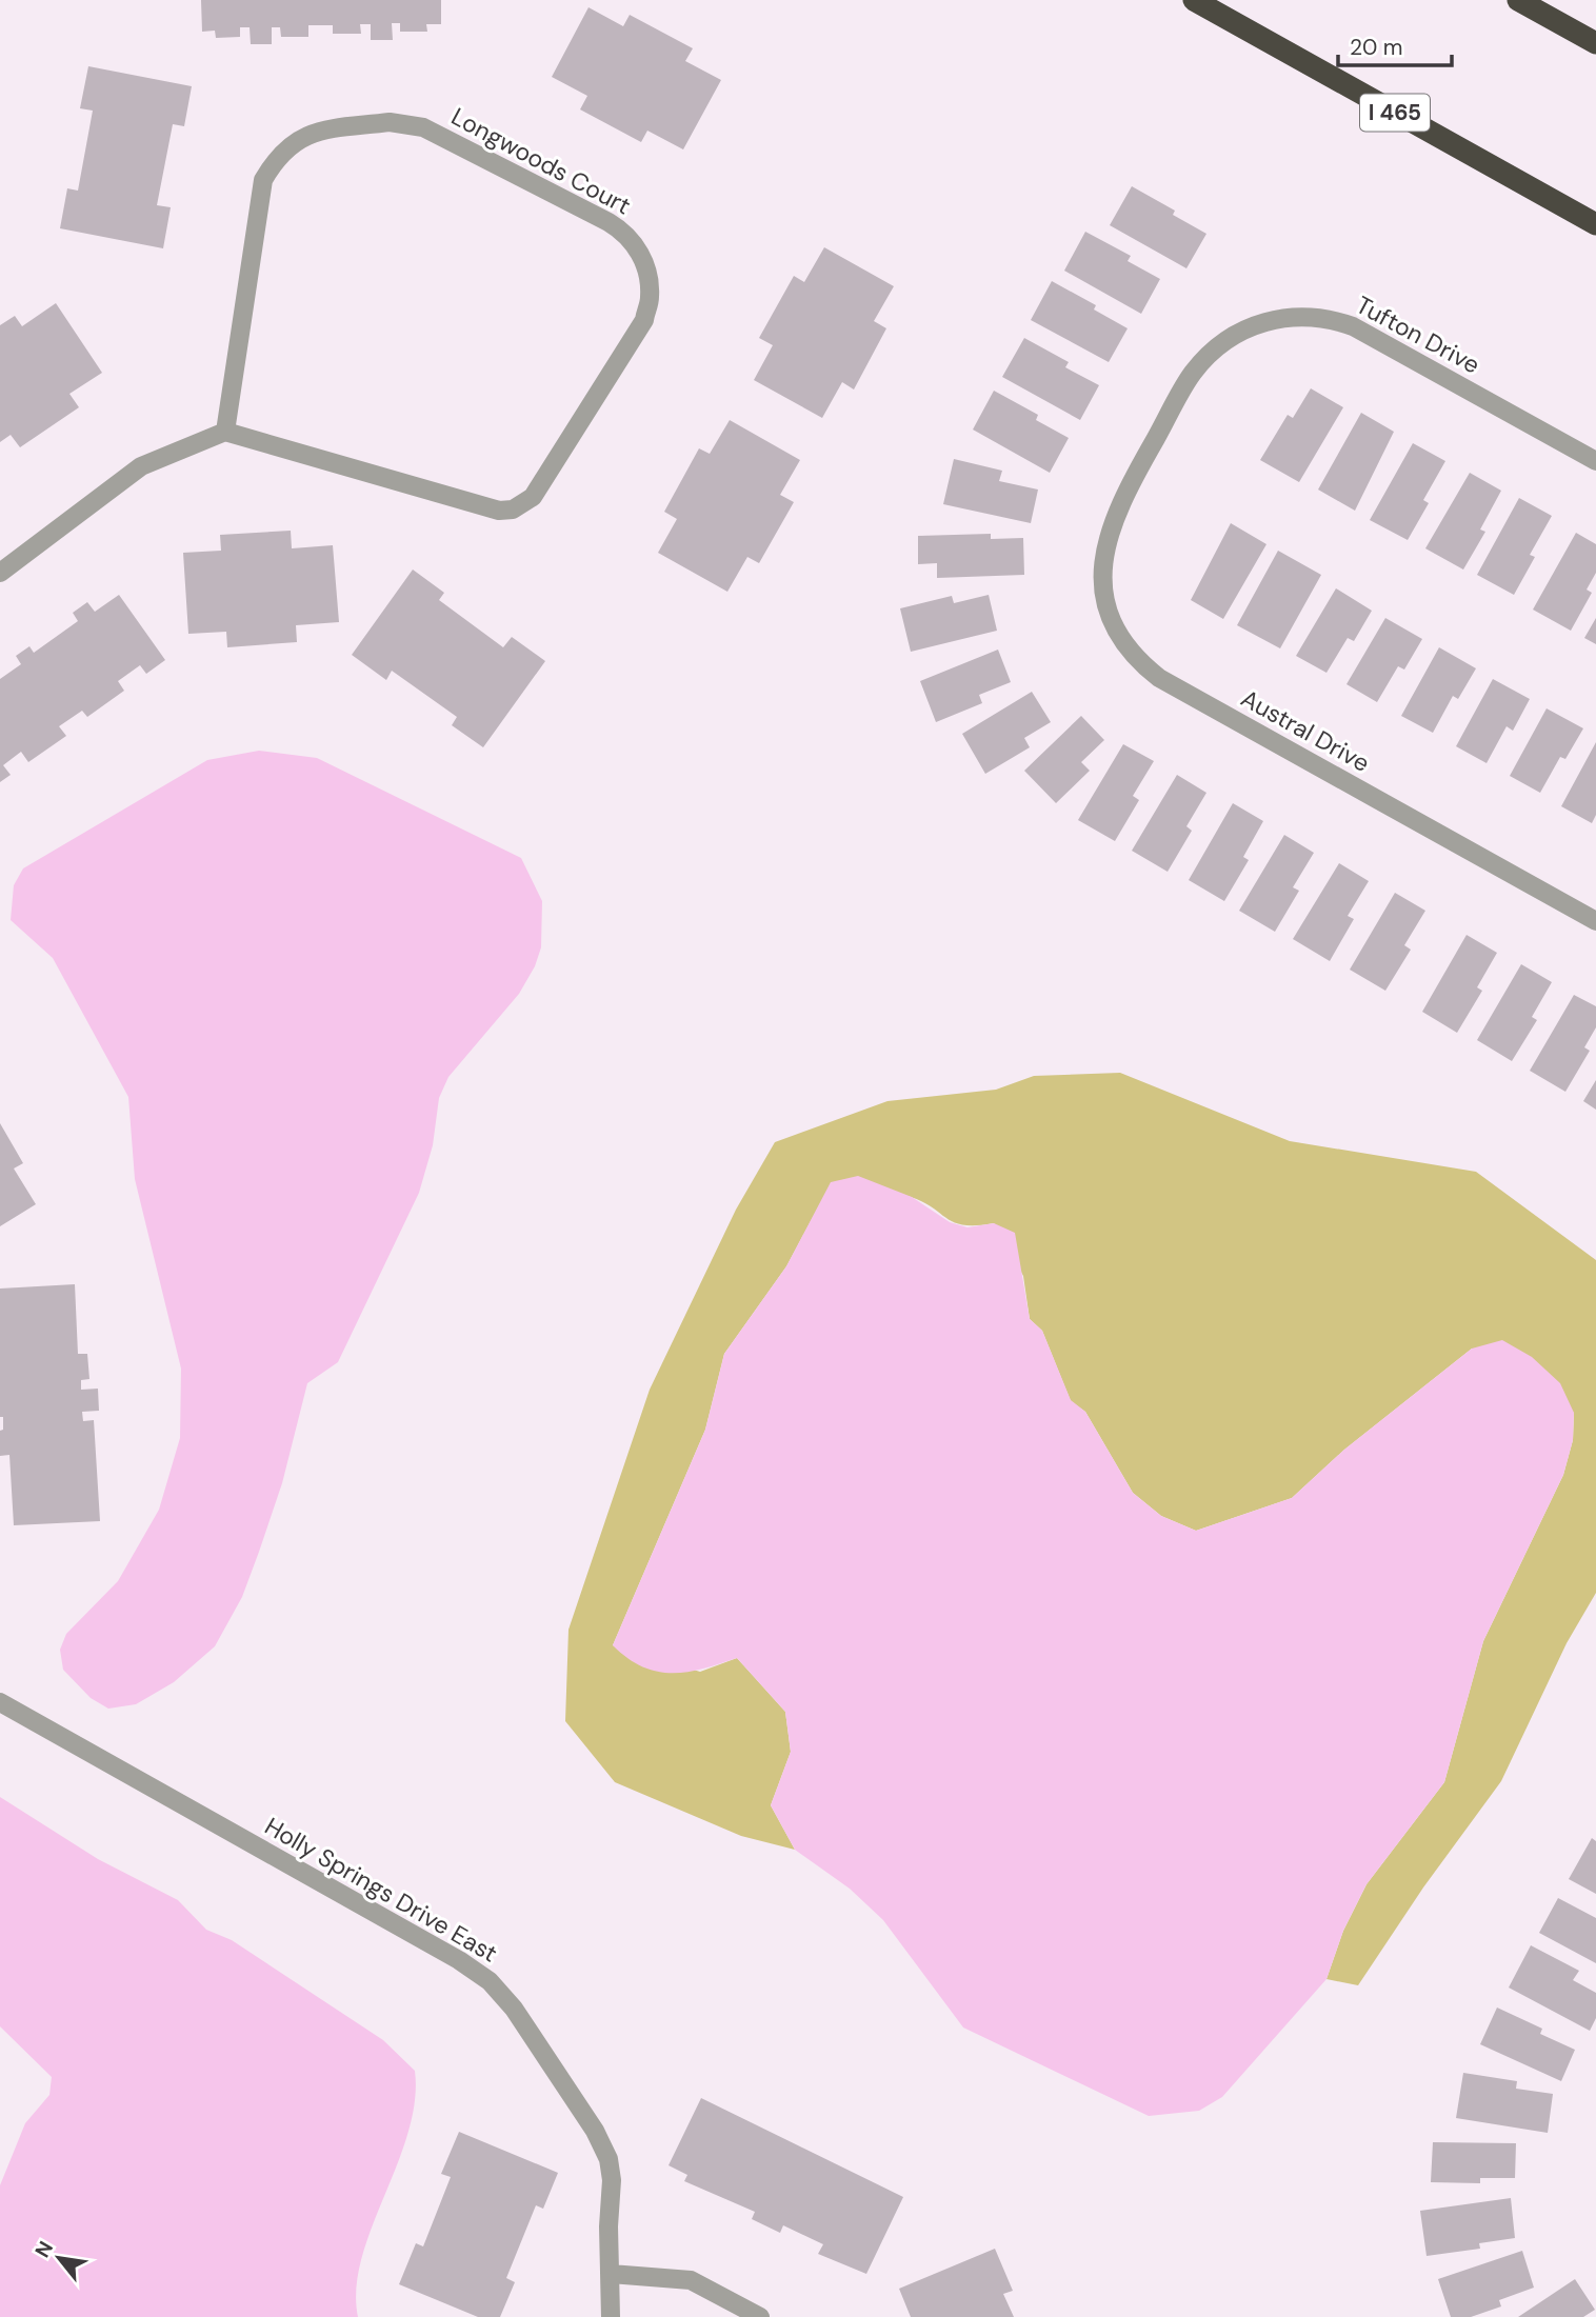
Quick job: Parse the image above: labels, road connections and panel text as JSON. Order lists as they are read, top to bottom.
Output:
{
  "streets": {
    "highway": ["I 465"],
    "street": [
      "Longwoods Court",
      "Tufton Drive",
      "Austral Drive",
      "Holly Springs Drive East"
    ]
  },
  "crossings": [
    ["Tufton Drive", "Austral Drive"]
  ],
  "scale_bar": "20 m",
  "north": "top left"
}
